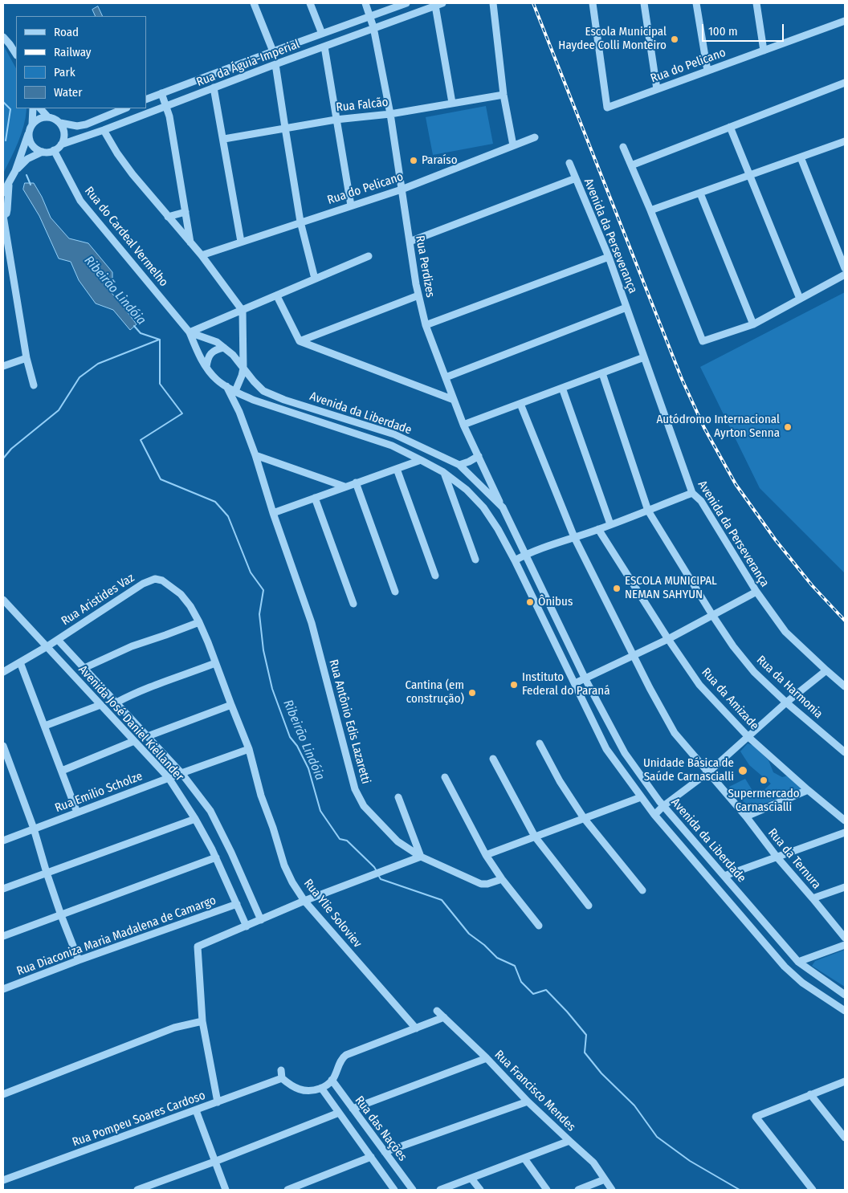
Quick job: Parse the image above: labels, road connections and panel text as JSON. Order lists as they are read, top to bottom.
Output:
{
  "streets": {
    "street": [
      "Rua da Águia-Imperial",
      "Rua do Pelicano",
      "Rua Falcão",
      "Avenida da Perseverança",
      "Rua do Cardeal Vermelho",
      "Rua Perdizes",
      "Avenida da Liberdade",
      "Rua Aristides Vaz",
      "Rua da Harmonia",
      "Rua da Amizade",
      "Rua Antônio Edis Lazaretti",
      "Avenida José Daniel Kiellander",
      "Rua Emilio Scholze",
      "Rua da Ternura",
      "Rua Ylie Soloviev",
      "Rua Diaconiza Maria Madalena de Camargo",
      "Rua Francisco Mendes",
      "Rua Pompeu Soares Cardoso",
      "Rua das Nações"
    ]
  },
  "crossings": [
    ["Rua da Águia-Imperial", "Rua do Cardeal Vermelho"],
    ["Rua da Águia-Imperial", "Rua Perdizes"],
    ["Rua do Pelicano", "Rua Perdizes"],
    ["Rua Falcão", "Rua Perdizes"],
    ["Rua do Cardeal Vermelho", "Avenida da Liberdade"],
    ["Rua Perdizes", "Avenida da Liberdade"],
    ["Rua Aristides Vaz", "Avenida José Daniel Kiellander"],
    ["Rua Aristides Vaz", "Rua Ylie Soloviev"],
    ["Avenida José Daniel Kiellander", "Rua Emilio Scholze"],
    ["Avenida José Daniel Kiellander", "Rua Diaconiza Maria Madalena de Camargo"],
    ["Rua Emilio Scholze", "Rua Ylie Soloviev"]
  ],
  "water": ["Ribeirão Lindóia"],
  "places": [
    "Escola Municipal Haydee Colli Monteiro",
    "Paraíso",
    "Autódromo Internacional Ayrton Senna",
    "ESCOLA MUNICIPAL NEMAN SAHYUN",
    "Ônibus",
    "Instituto Federal do Paraná",
    "Cantina (em construção)",
    "Unidade Básica de Saúde Carnascialli",
    "Supermercado Carnascialli"
  ],
  "legend": [
    "Road",
    "Railway",
    "Park",
    "Water"
  ],
  "scale_bar": "100 m"
}
